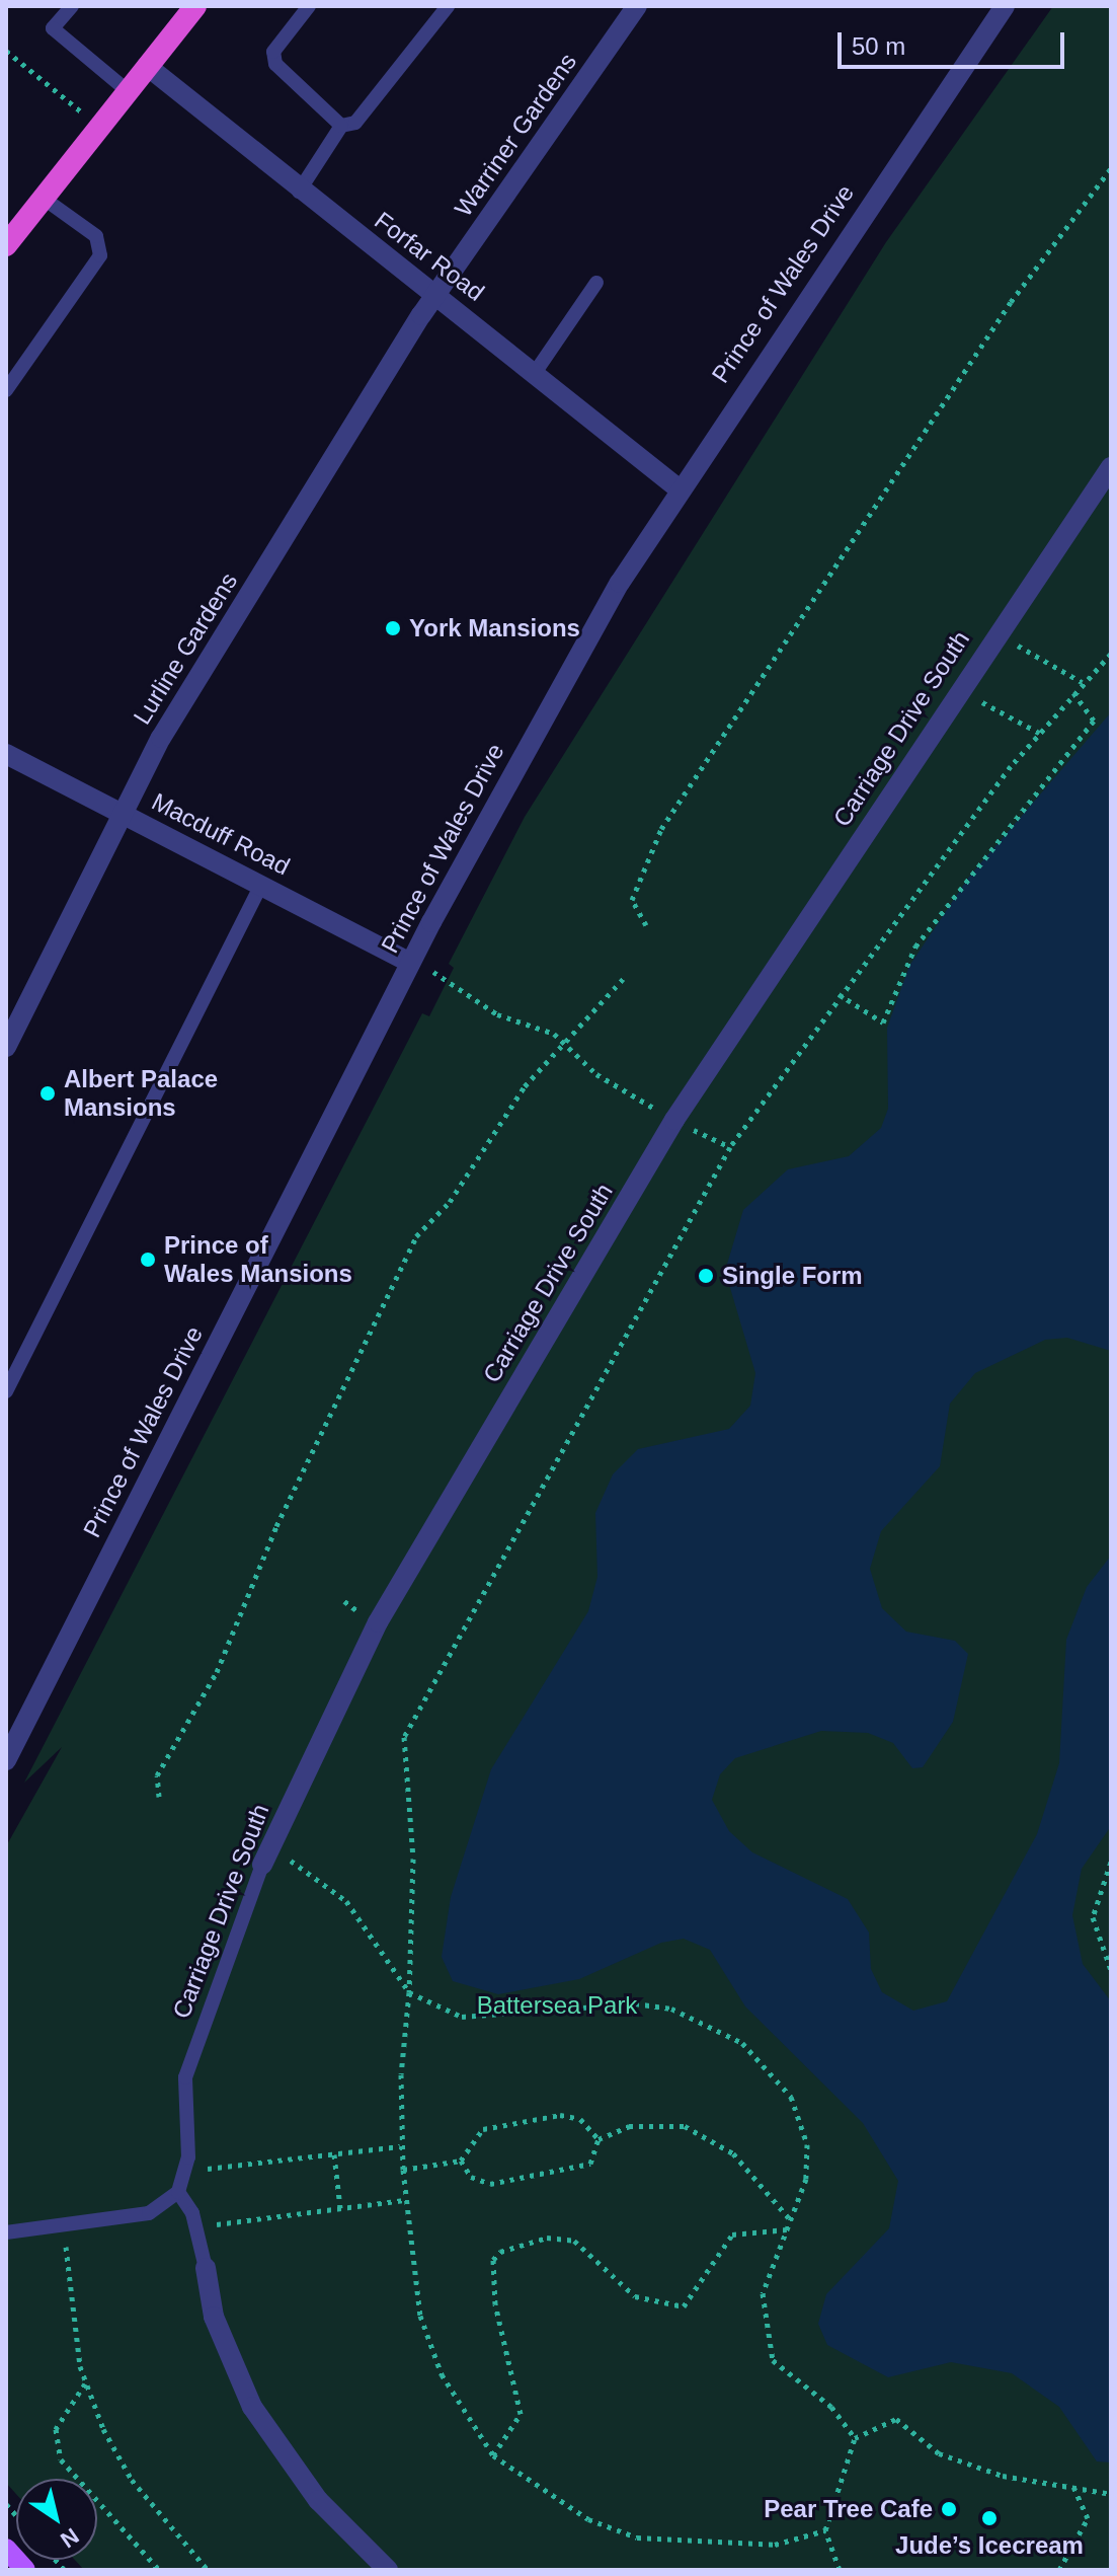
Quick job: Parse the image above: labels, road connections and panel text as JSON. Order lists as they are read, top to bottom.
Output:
{
  "streets": {
    "street": [
      "Warriner Gardens",
      "Forfar Road",
      "Prince of Wales Drive",
      "Lurline Gardens",
      "Carriage Drive South",
      "Macduff Road"
    ]
  },
  "crossings": [
    ["Warriner Gardens", "Forfar Road"],
    ["Warriner Gardens", "Lurline Gardens"],
    ["Forfar Road", "Prince of Wales Drive"],
    ["Forfar Road", "Lurline Gardens"],
    ["Prince of Wales Drive", "Macduff Road"],
    ["Lurline Gardens", "Macduff Road"]
  ],
  "parks": ["Battersea Park"],
  "places": [
    "York Mansions",
    "Albert Palace Mansions",
    "Prince of Wales Mansions",
    "Single Form",
    "Pear Tree Cafe",
    "Jude’s Icecream"
  ],
  "scale_bar": "50 m",
  "north": "bottom right"
}
